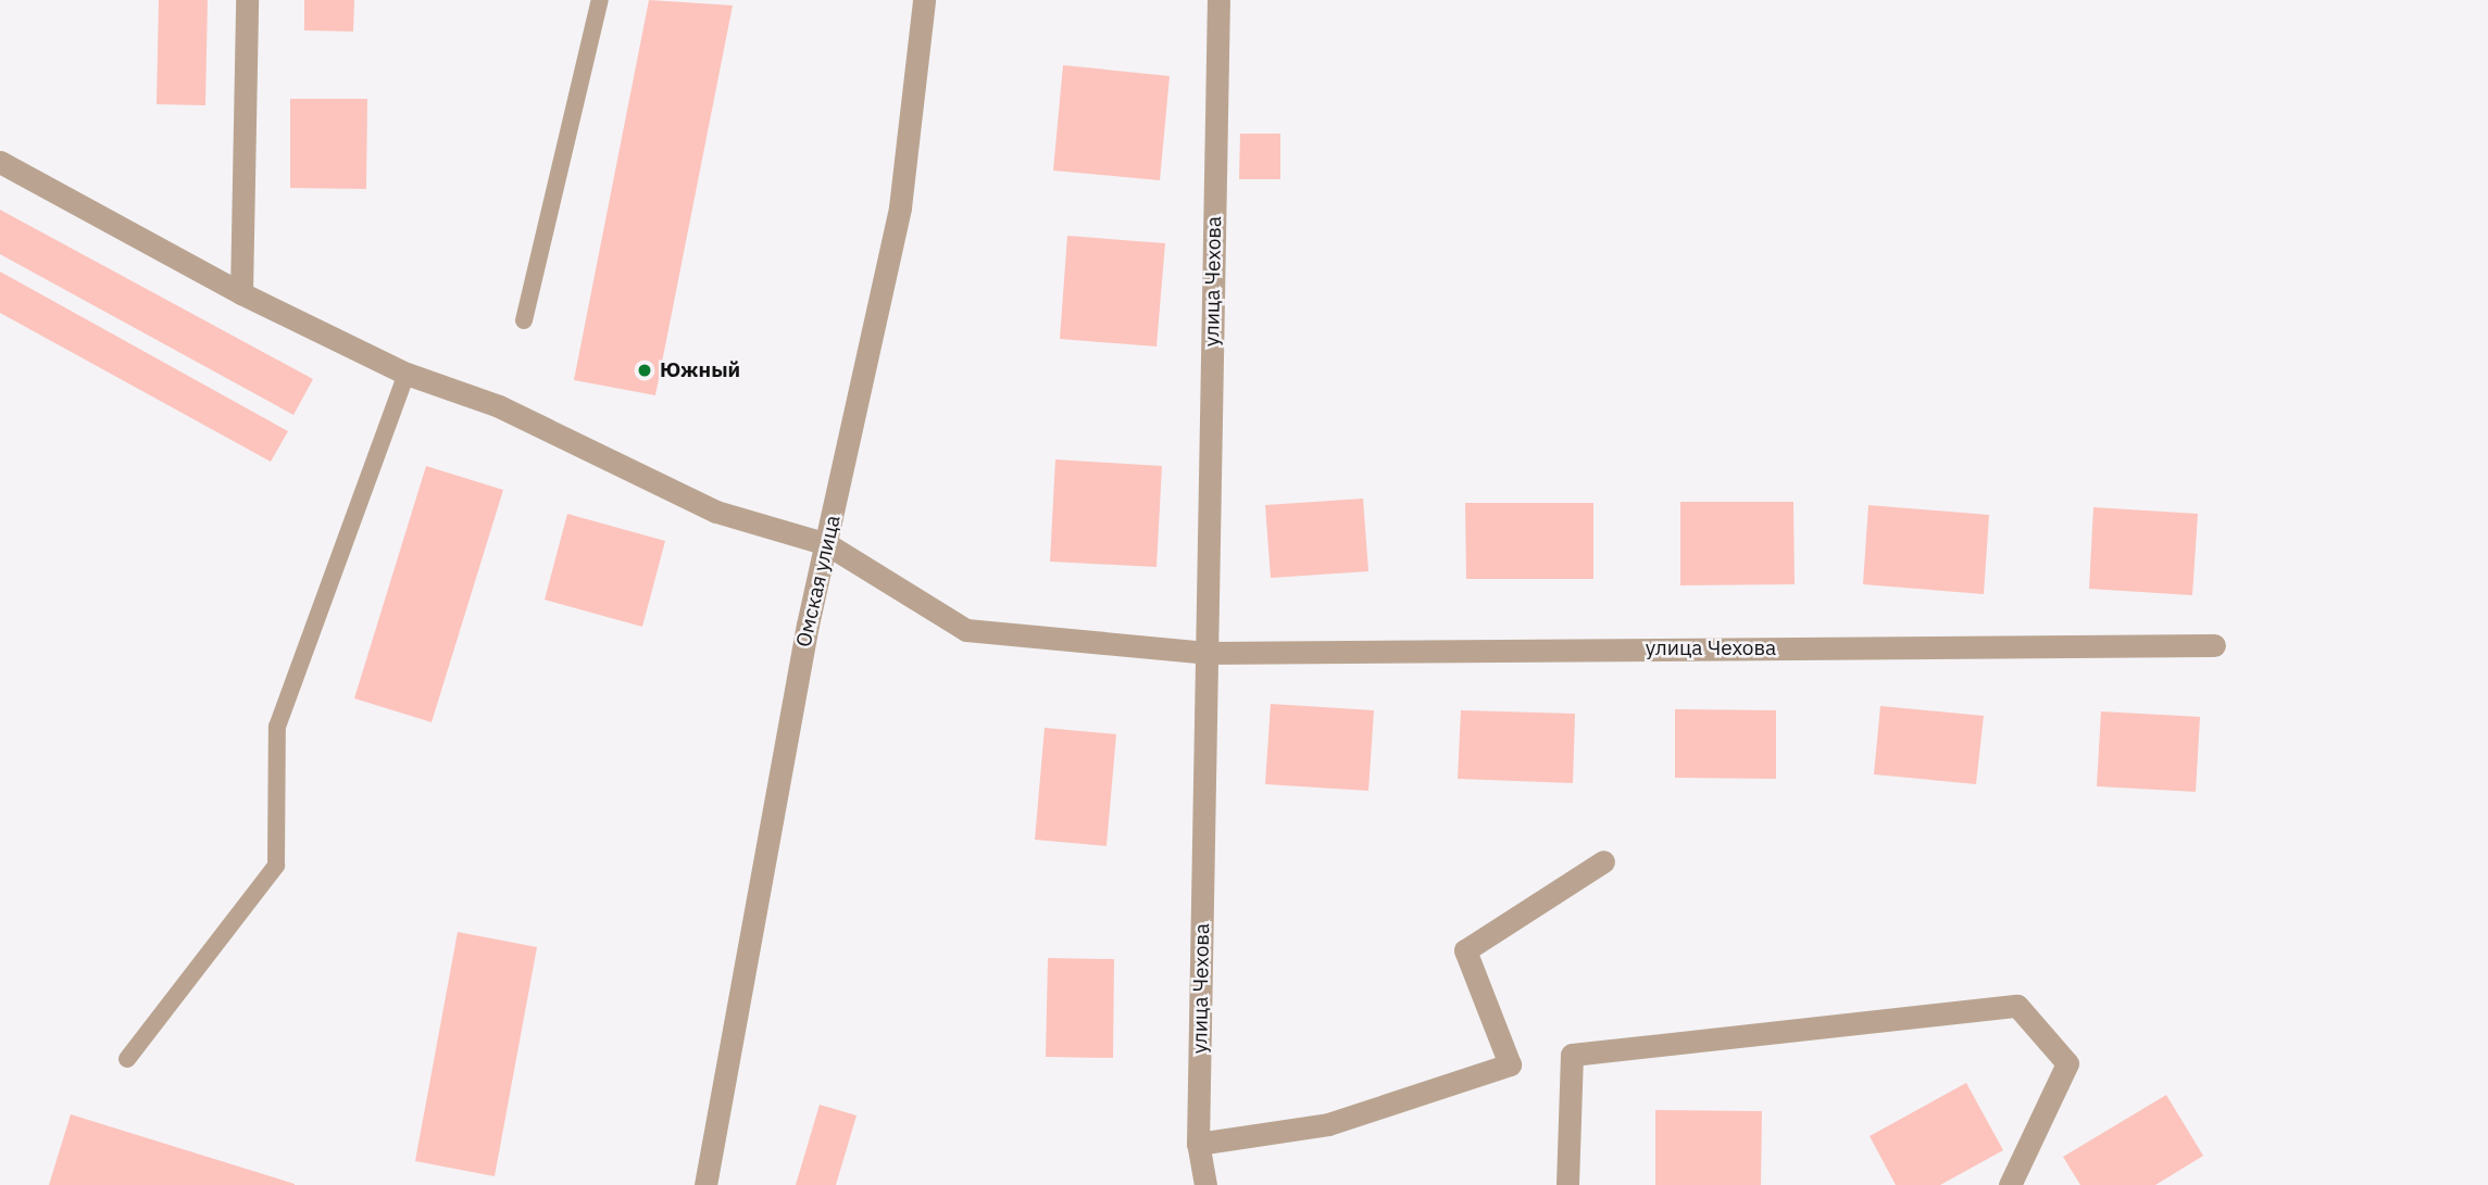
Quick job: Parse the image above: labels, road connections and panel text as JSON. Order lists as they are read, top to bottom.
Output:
{
  "streets": {
    "street": ["улица Чехова", "Омская улица"]
  },
  "places": ["Южный"]
}
